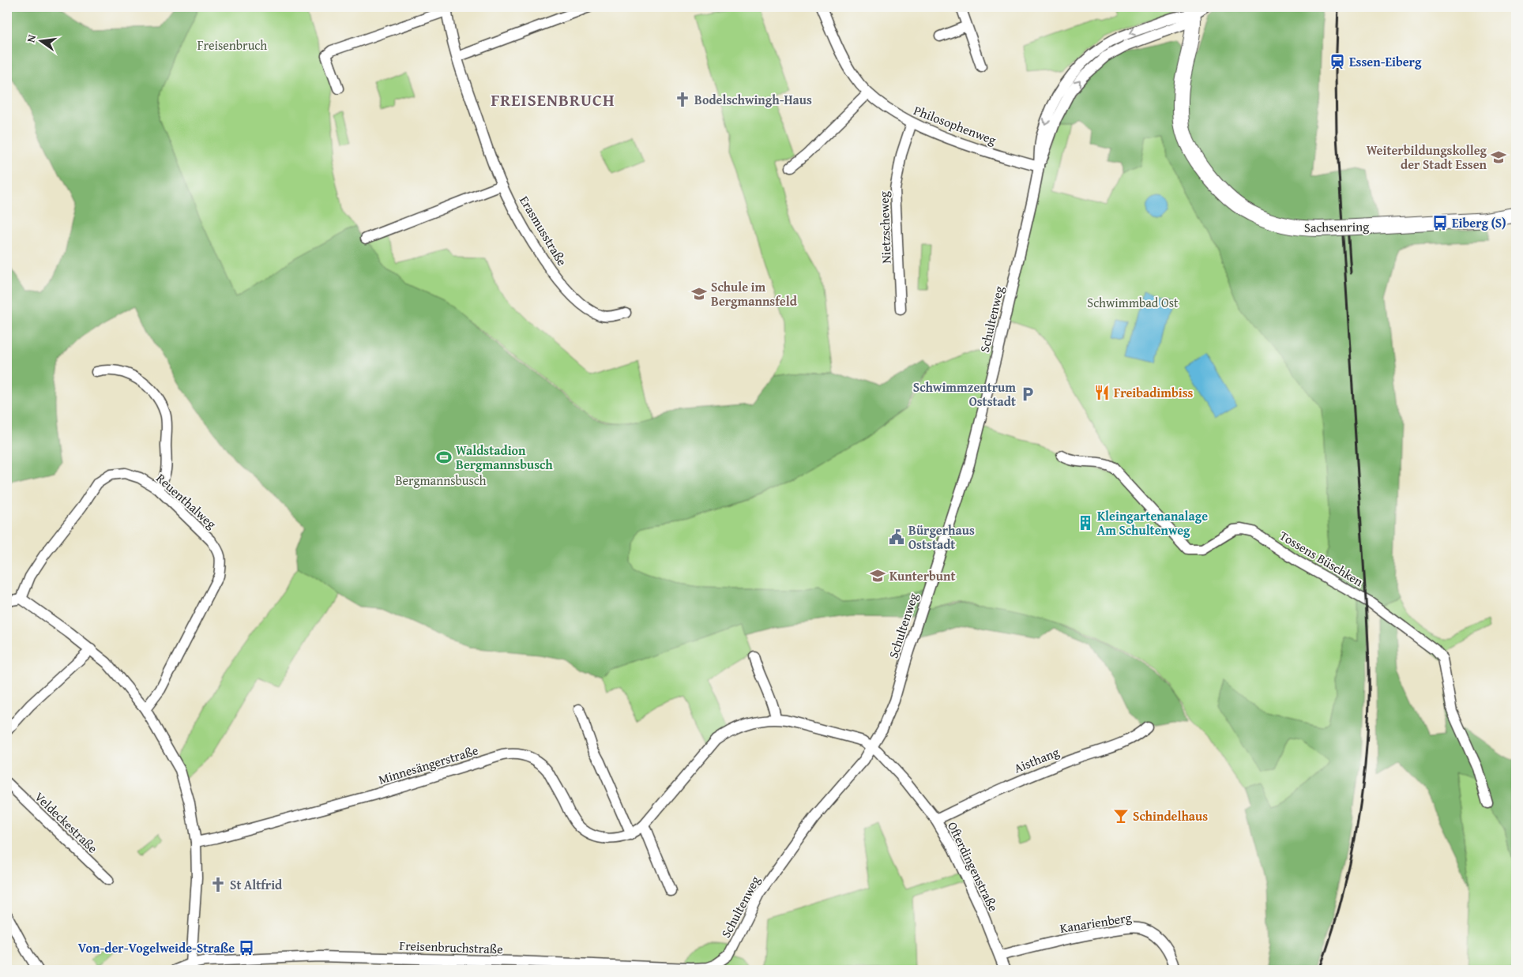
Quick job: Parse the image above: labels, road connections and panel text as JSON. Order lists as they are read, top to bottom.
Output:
{
  "streets": {
    "street": [
      "Philosophenweg",
      "Sachsenring",
      "Nietzscheweg",
      "Erasmusstraße",
      "Schultenweg",
      "Reuenthalweg",
      "Tossens Büschken",
      "Aisthang",
      "Minnesängerstraße",
      "Veldeckestraße",
      "Ofterdingenstraße",
      "Kanarienberg",
      "Freisenbruchstraße"
    ]
  },
  "crossings": [
    ["Philosophenweg", "Nietzscheweg"],
    ["Philosophenweg", "Schultenweg"],
    ["Sachsenring", "Schultenweg"],
    ["Schultenweg", "Minnesängerstraße"],
    ["Schultenweg", "Ofterdingenstraße"],
    ["Schultenweg", "Freisenbruchstraße"],
    ["Aisthang", "Ofterdingenstraße"],
    ["Minnesängerstraße", "Ofterdingenstraße"],
    ["Ofterdingenstraße", "Kanarienberg"]
  ],
  "districts": ["FREISENBRUCH"],
  "parks": ["Freisenbruch", "Schwimmbad Ost", "Bergmannsbusch"],
  "places": {
    "station": ["Essen-Eiberg"],
    "church": ["Bodelschwingh-Haus", "St Altfrid"],
    "school or university": ["Weiterbildungskolleg der Stadt Essen", "Schule im Bergmannsfeld", "Kunterbunt"],
    "bus stop": ["Eiberg (S)", "Von-der-Vogelweide-Straße"],
    "restaurant": ["Freibadimbiss"],
    "parking": ["Schwimmzentrum Oststadt"],
    "sports": ["Waldstadion Bergmannsbusch"],
    "building": ["Kleingartenanalage Am Schultenweg"],
    "public building": ["Bürgerhaus Oststadt"],
    "bar": ["Schindelhaus"]
  },
  "north": "left"
}
